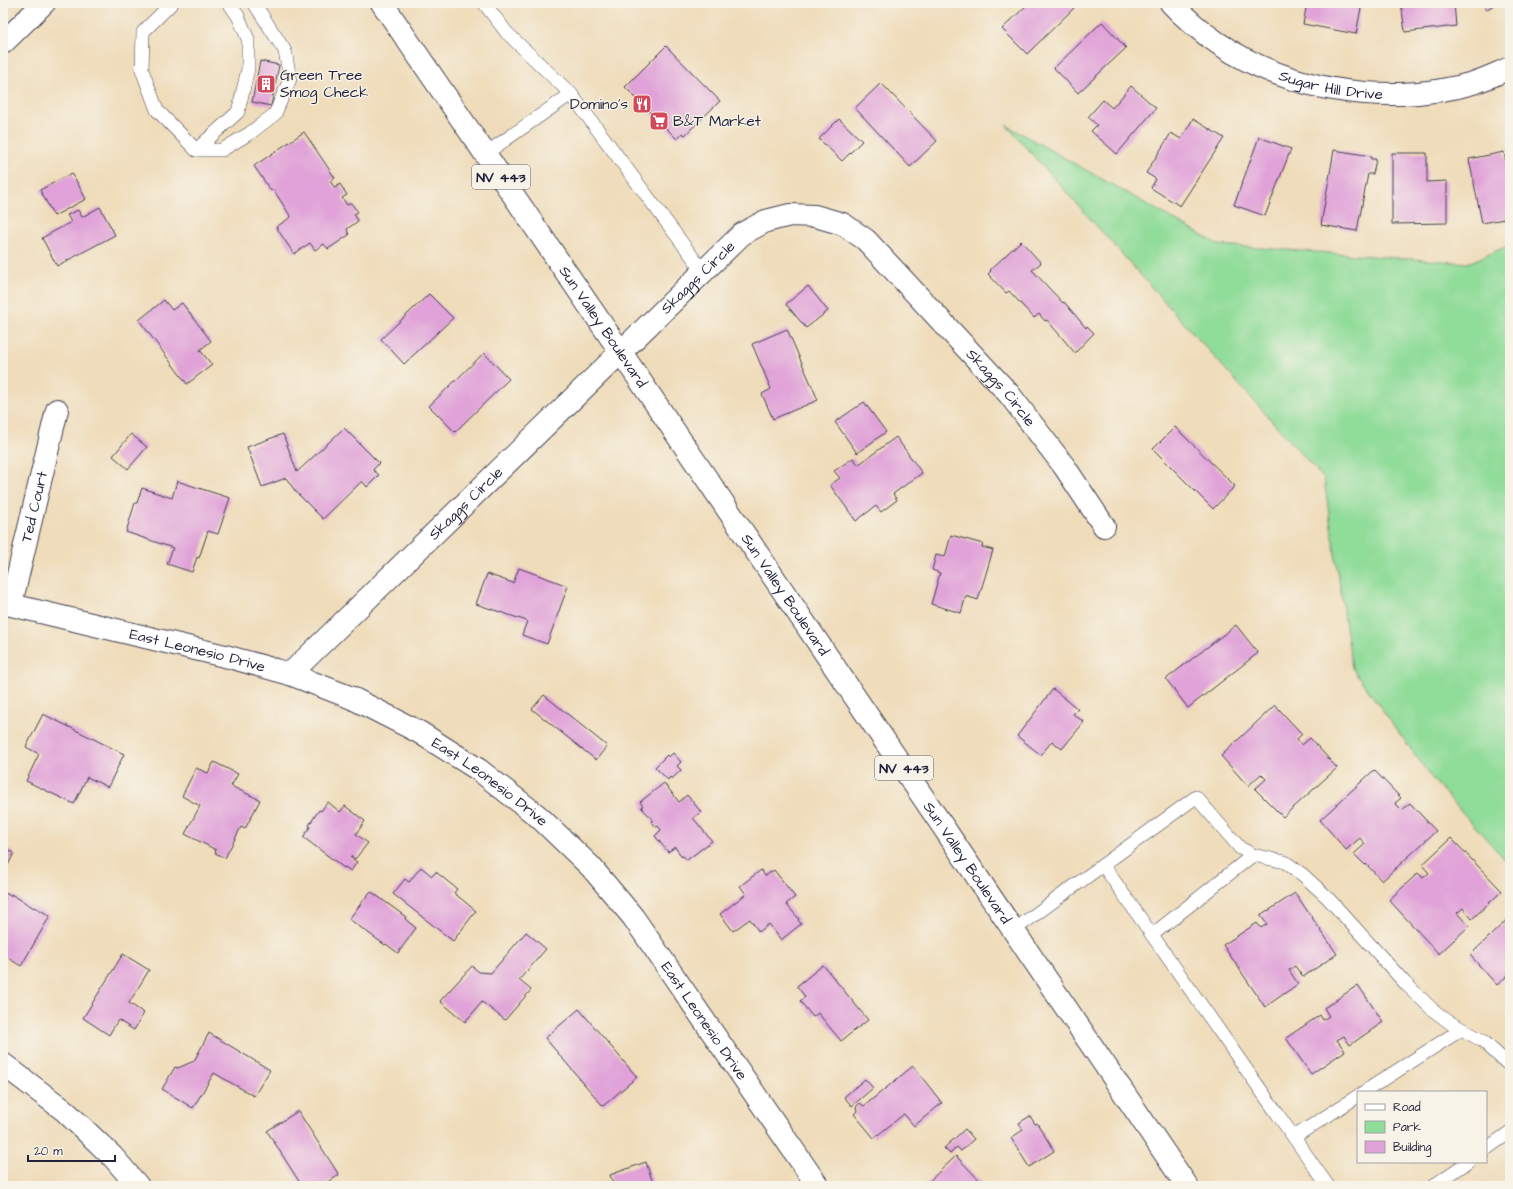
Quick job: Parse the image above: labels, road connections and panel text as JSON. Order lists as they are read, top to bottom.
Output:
{
  "streets": {
    "street": [
      "Sugar Hill Drive",
      "NV 443",
      "Skaggs Circle",
      "Sun Valley Boulevard",
      "Ted Court",
      "East Leonesio Drive"
    ]
  },
  "crossings": [
    ["Skaggs Circle", "Sun Valley Boulevard"],
    ["Skaggs Circle", "East Leonesio Drive"],
    ["Ted Court", "East Leonesio Drive"]
  ],
  "places": {
    "building": ["Green Tree Smog Check"],
    "restaurant": ["Domino's"],
    "supermarket": ["B&T Market"]
  },
  "legend": ["Road", "Park", "Building"],
  "scale_bar": "20 m"
}
